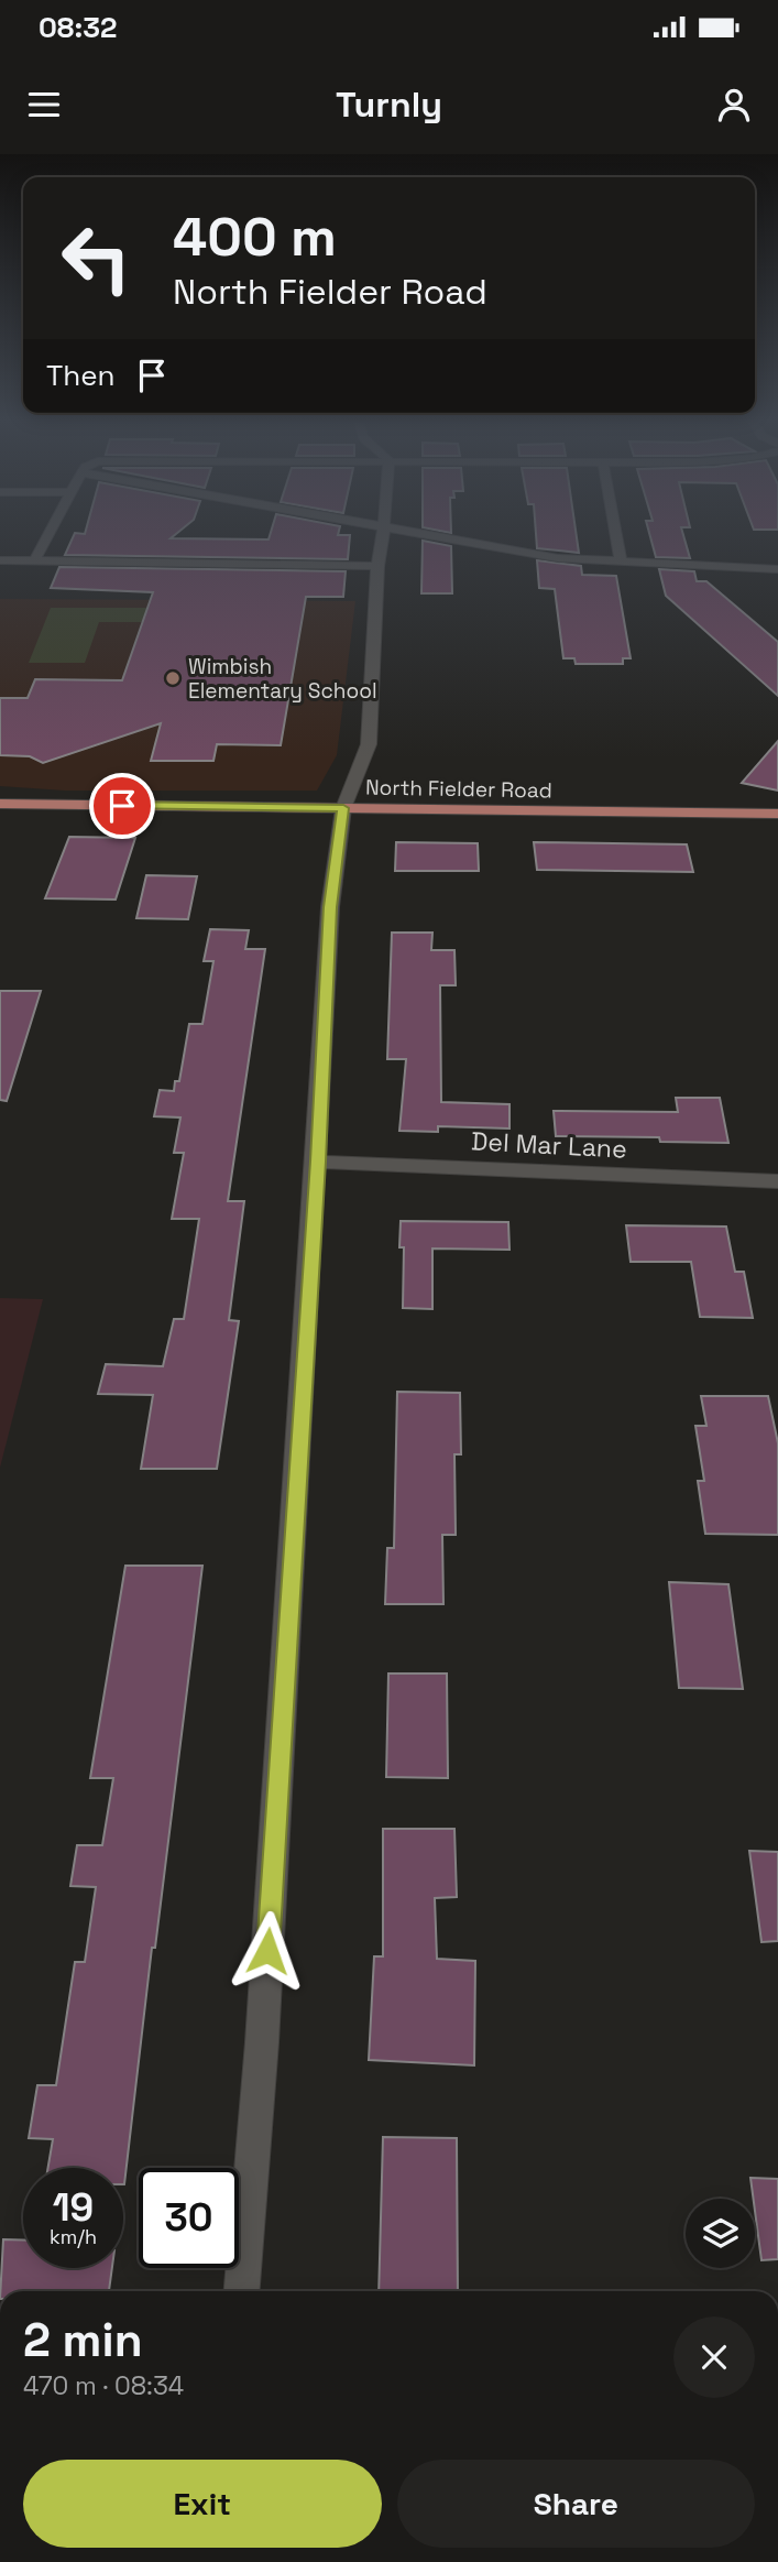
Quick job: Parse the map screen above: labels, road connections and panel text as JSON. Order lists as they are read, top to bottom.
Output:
{
  "streets": {
    "main road": ["North Fielder Road"],
    "street": ["Del Mar Lane"]
  },
  "places": ["Wimbish Elementary School"],
  "page": {
    "status": "08:32",
    "header": "Turnly",
    "turn": ["400 m", "North Fielder Road"],
    "then": "Then",
    "speed": "19 km/h",
    "limit": "30",
    "heading": ["2 min", "470 m · 08:34"],
    "buttons": ["Exit", "Share"]
  }
}
